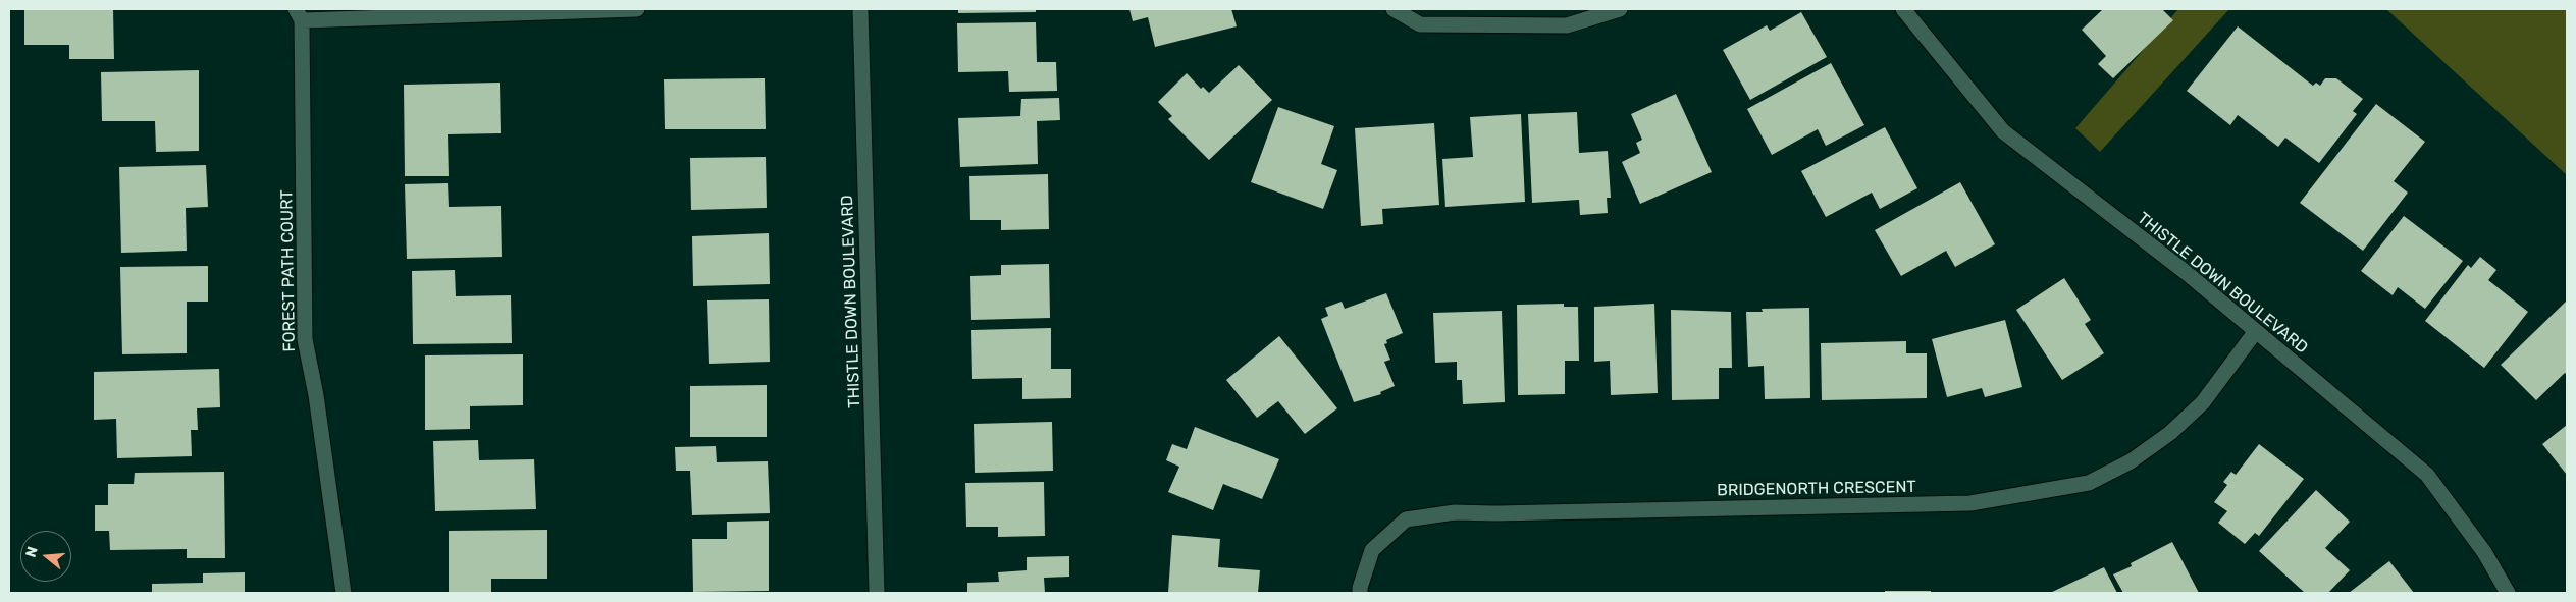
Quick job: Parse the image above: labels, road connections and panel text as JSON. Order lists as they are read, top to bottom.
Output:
{
  "streets": {
    "street": ["FOREST PATH COURT", "THISTLE DOWN BOULEVARD", "BRIDGENORTH CRESCENT"]
  },
  "crossings": [
    ["THISTLE DOWN BOULEVARD", "BRIDGENORTH CRESCENT"]
  ],
  "north": "left"
}
